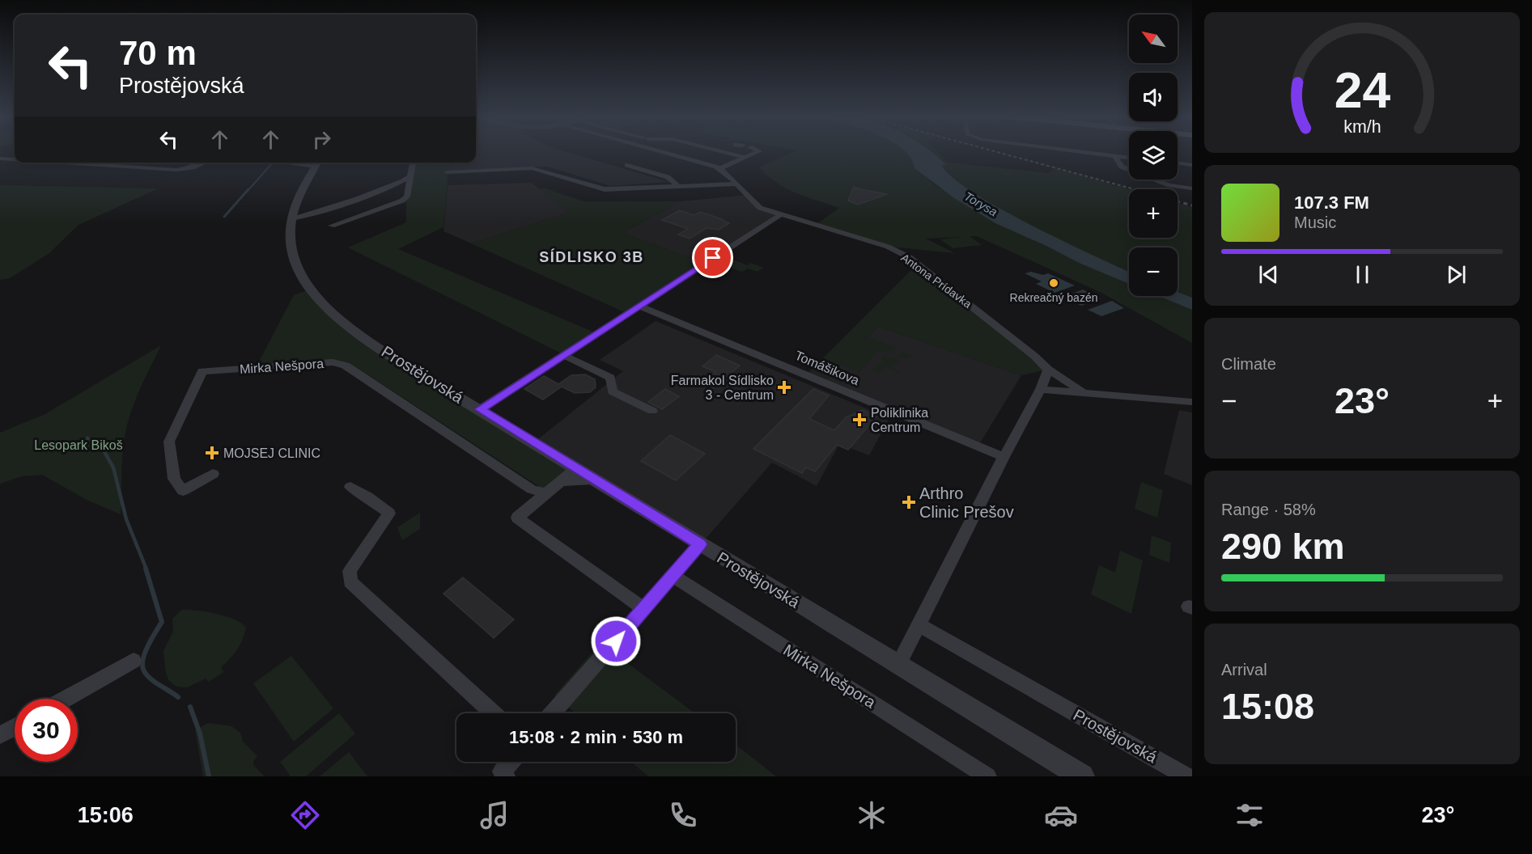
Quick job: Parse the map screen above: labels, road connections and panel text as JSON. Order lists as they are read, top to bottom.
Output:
{
  "streets": {
    "street": [
      "Antona Prídavka",
      "Mirka Nešpora",
      "Tomášikova",
      "Prostějovská"
    ]
  },
  "districts": ["SÍDLISKO 3B"],
  "water": ["Torysa"],
  "parks": ["Lesopark Bikoš"],
  "places": {
    "other": ["Rekreačný bazén"],
    "health": [
      "Farmakol Sídlisko 3 - Centrum",
      "Poliklinika Centrum",
      "MOJSEJ CLINIC",
      "Arthro Clinic Prešov"
    ]
  },
  "north": "top left",
  "page": {
    "map_buttons": ["+", "−"],
    "turn": ["70 m", "Prostějovská"],
    "song": ["107.3 FM", "Music"],
    "tile": [
      "Climate",
      ["Range · 58%", "290 km"],
      ["Arrival", "15:08"]
    ],
    "heat": ["−", "23°", "+"],
    "limit": "30",
    "trip": "15:08 · 2 min · 530 m",
    "tabs": ["15:06", "23°"],
    "gauge": ["24", "km/h"]
  }
}
